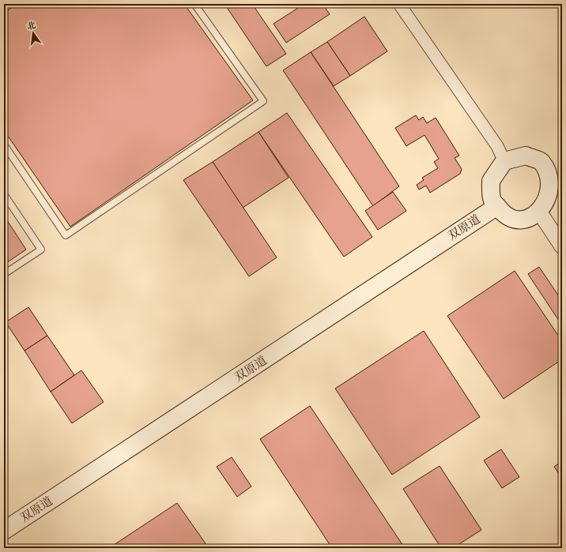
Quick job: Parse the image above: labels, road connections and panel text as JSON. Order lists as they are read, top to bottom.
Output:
{
  "streets": {
    "main road": ["双原道"]
  },
  "north": "top"
}
